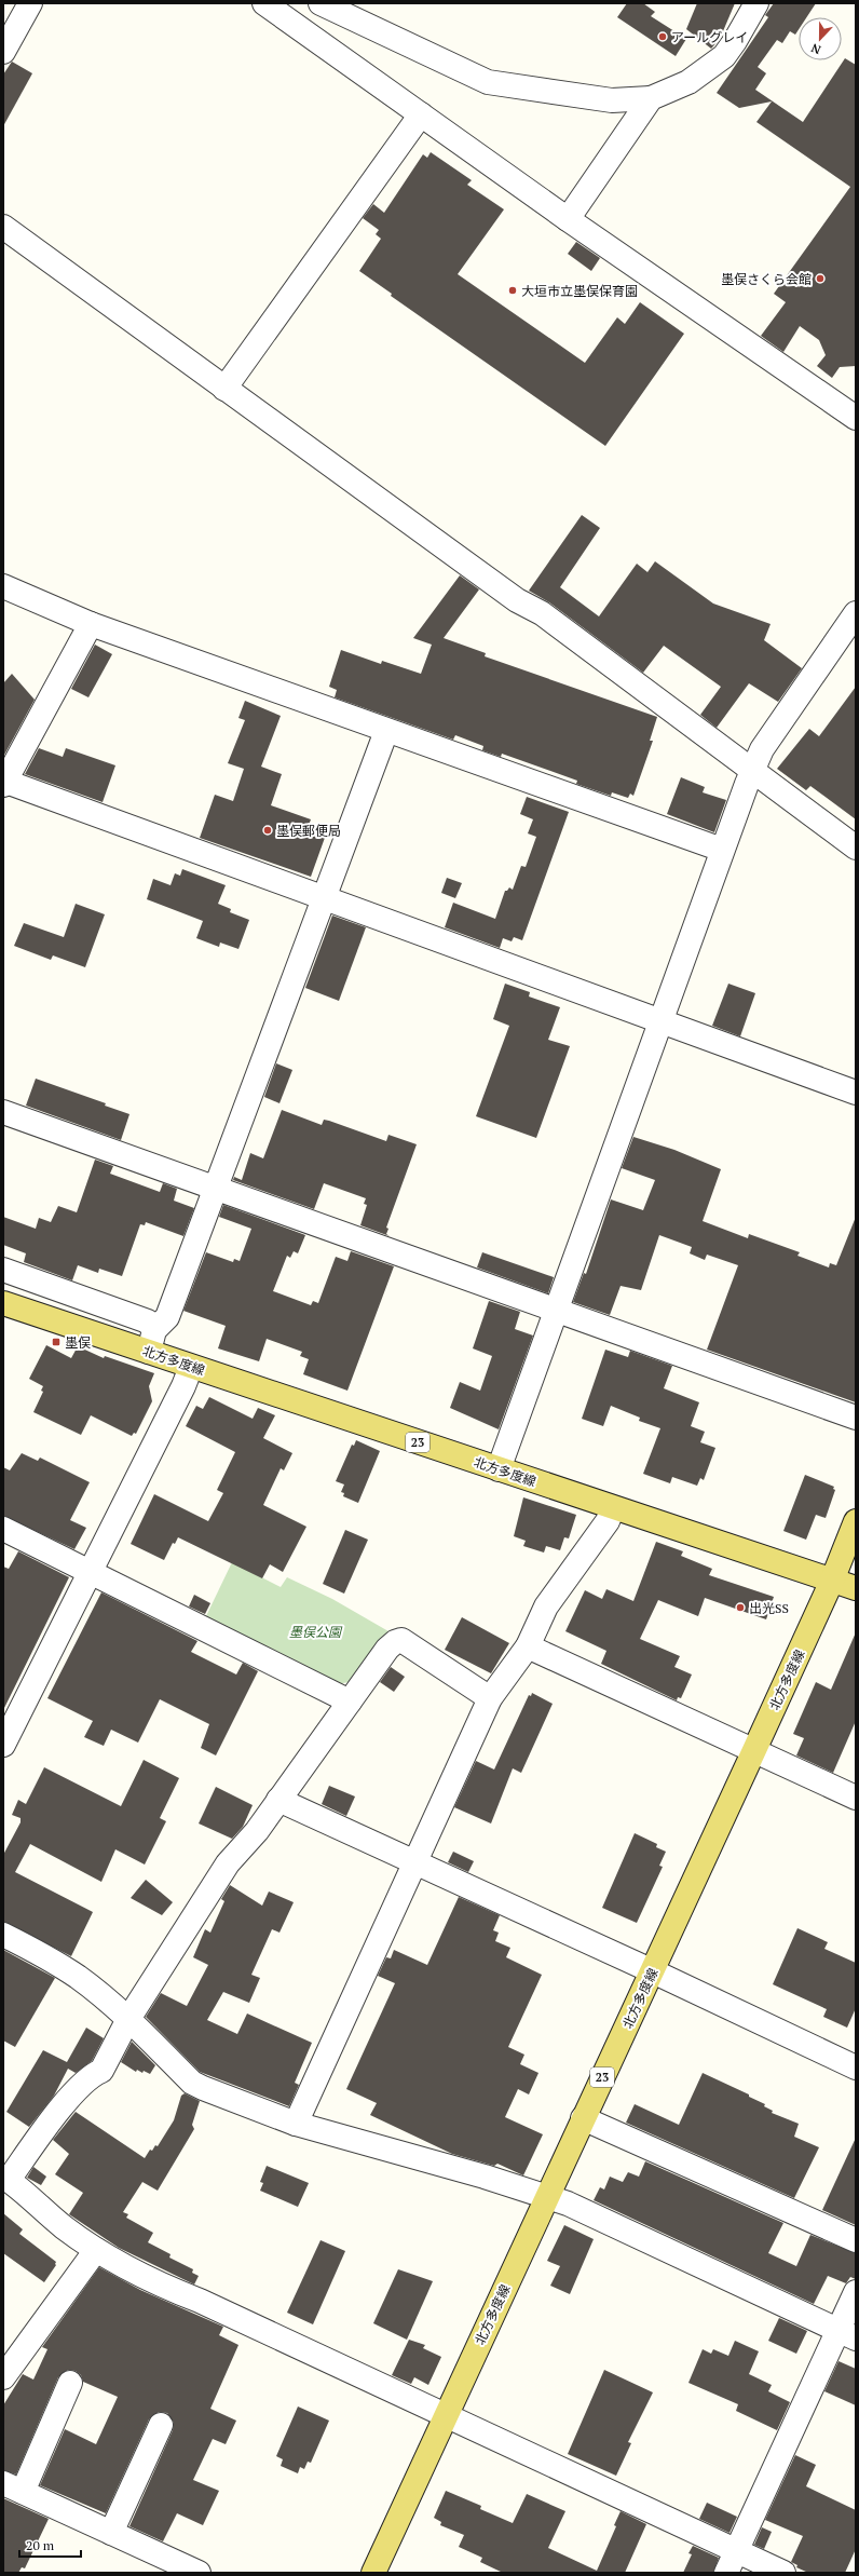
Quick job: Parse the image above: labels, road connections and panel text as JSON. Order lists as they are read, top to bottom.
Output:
{
  "streets": {
    "main road": ["北方多度線", "23"]
  },
  "parks": ["墨俣公園"],
  "places": {
    "other": [
      "アールグレイ",
      "墨俣さくら会館",
      "大垣市立墨俣保育園",
      "墨俣郵便局",
      "出光SS"
    ],
    "transit": ["墨俣"]
  },
  "scale_bar": "20 m",
  "north": "bottom"
}
